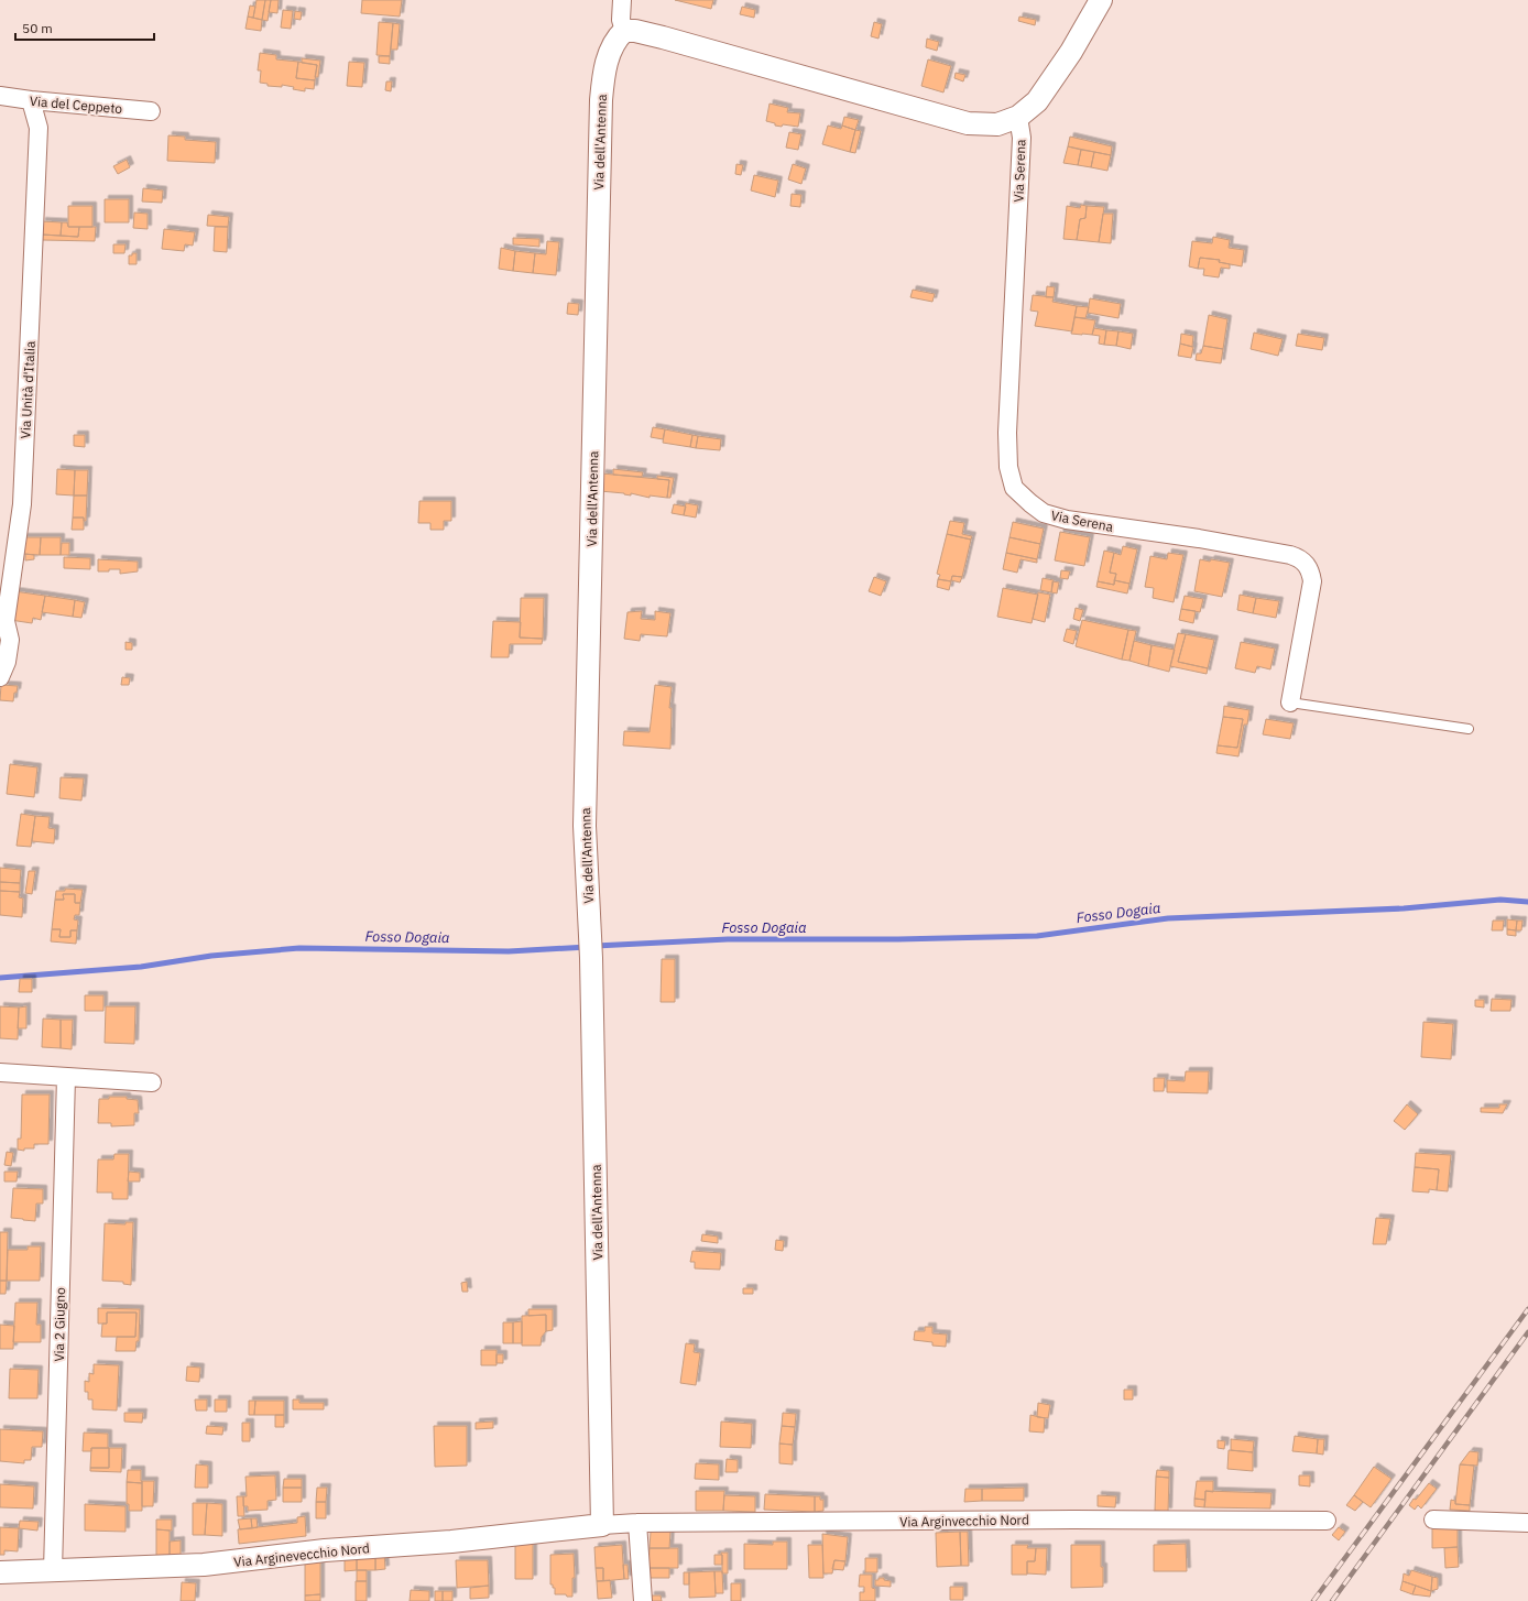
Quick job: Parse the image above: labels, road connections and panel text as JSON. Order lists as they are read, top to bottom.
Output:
{
  "streets": {
    "street": [
      "Via del Ceppeto",
      "Via dell'Antenna",
      "Via Serena",
      "Via Unità d'Italia",
      "Via 2 Giugno",
      "Via Arginvecchio Nord",
      "Via Arginevecchio Nord"
    ]
  },
  "crossings": [
    ["Via del Ceppeto", "Via Unità d'Italia"],
    ["Via dell'Antenna", "Via Arginvecchio Nord"],
    ["Via dell'Antenna", "Via Arginevecchio Nord"],
    ["Via 2 Giugno", "Via Arginevecchio Nord"],
    ["Via Arginvecchio Nord", "Via Arginevecchio Nord"]
  ],
  "water": ["Fosso Dogaia"],
  "scale_bar": "50 m"
}
